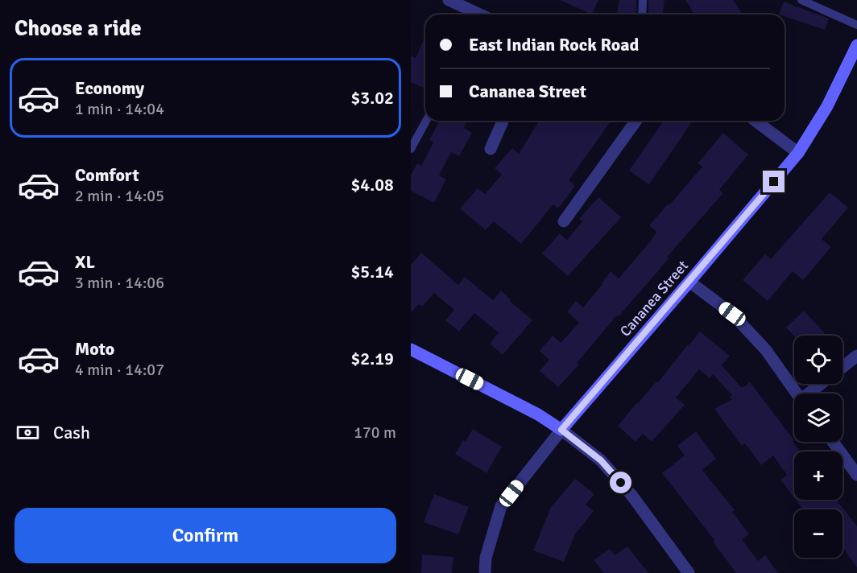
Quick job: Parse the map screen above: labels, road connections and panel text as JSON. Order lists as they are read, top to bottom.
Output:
{
  "streets": {
    "street": ["Cananea Street"]
  },
  "page": {
    "heading": "Choose a ride",
    "banner": ["East Indian Rock Road", "Cananea Street"],
    "list": [
      {
        "name": "Economy",
        "note": "1 min · 14:04",
        "value": "$3.02"
      },
      {
        "name": "Comfort",
        "note": "2 min · 14:05",
        "value": "$4.08"
      },
      {
        "name": "XL",
        "note": "3 min · 14:06",
        "value": "$5.14"
      },
      {
        "name": "Moto",
        "note": "4 min · 14:07",
        "value": "$2.19"
      }
    ],
    "map_buttons": ["+", "−"],
    "pay": ["Cash", "170 m"],
    "buttons": "Confirm"
  }
}
